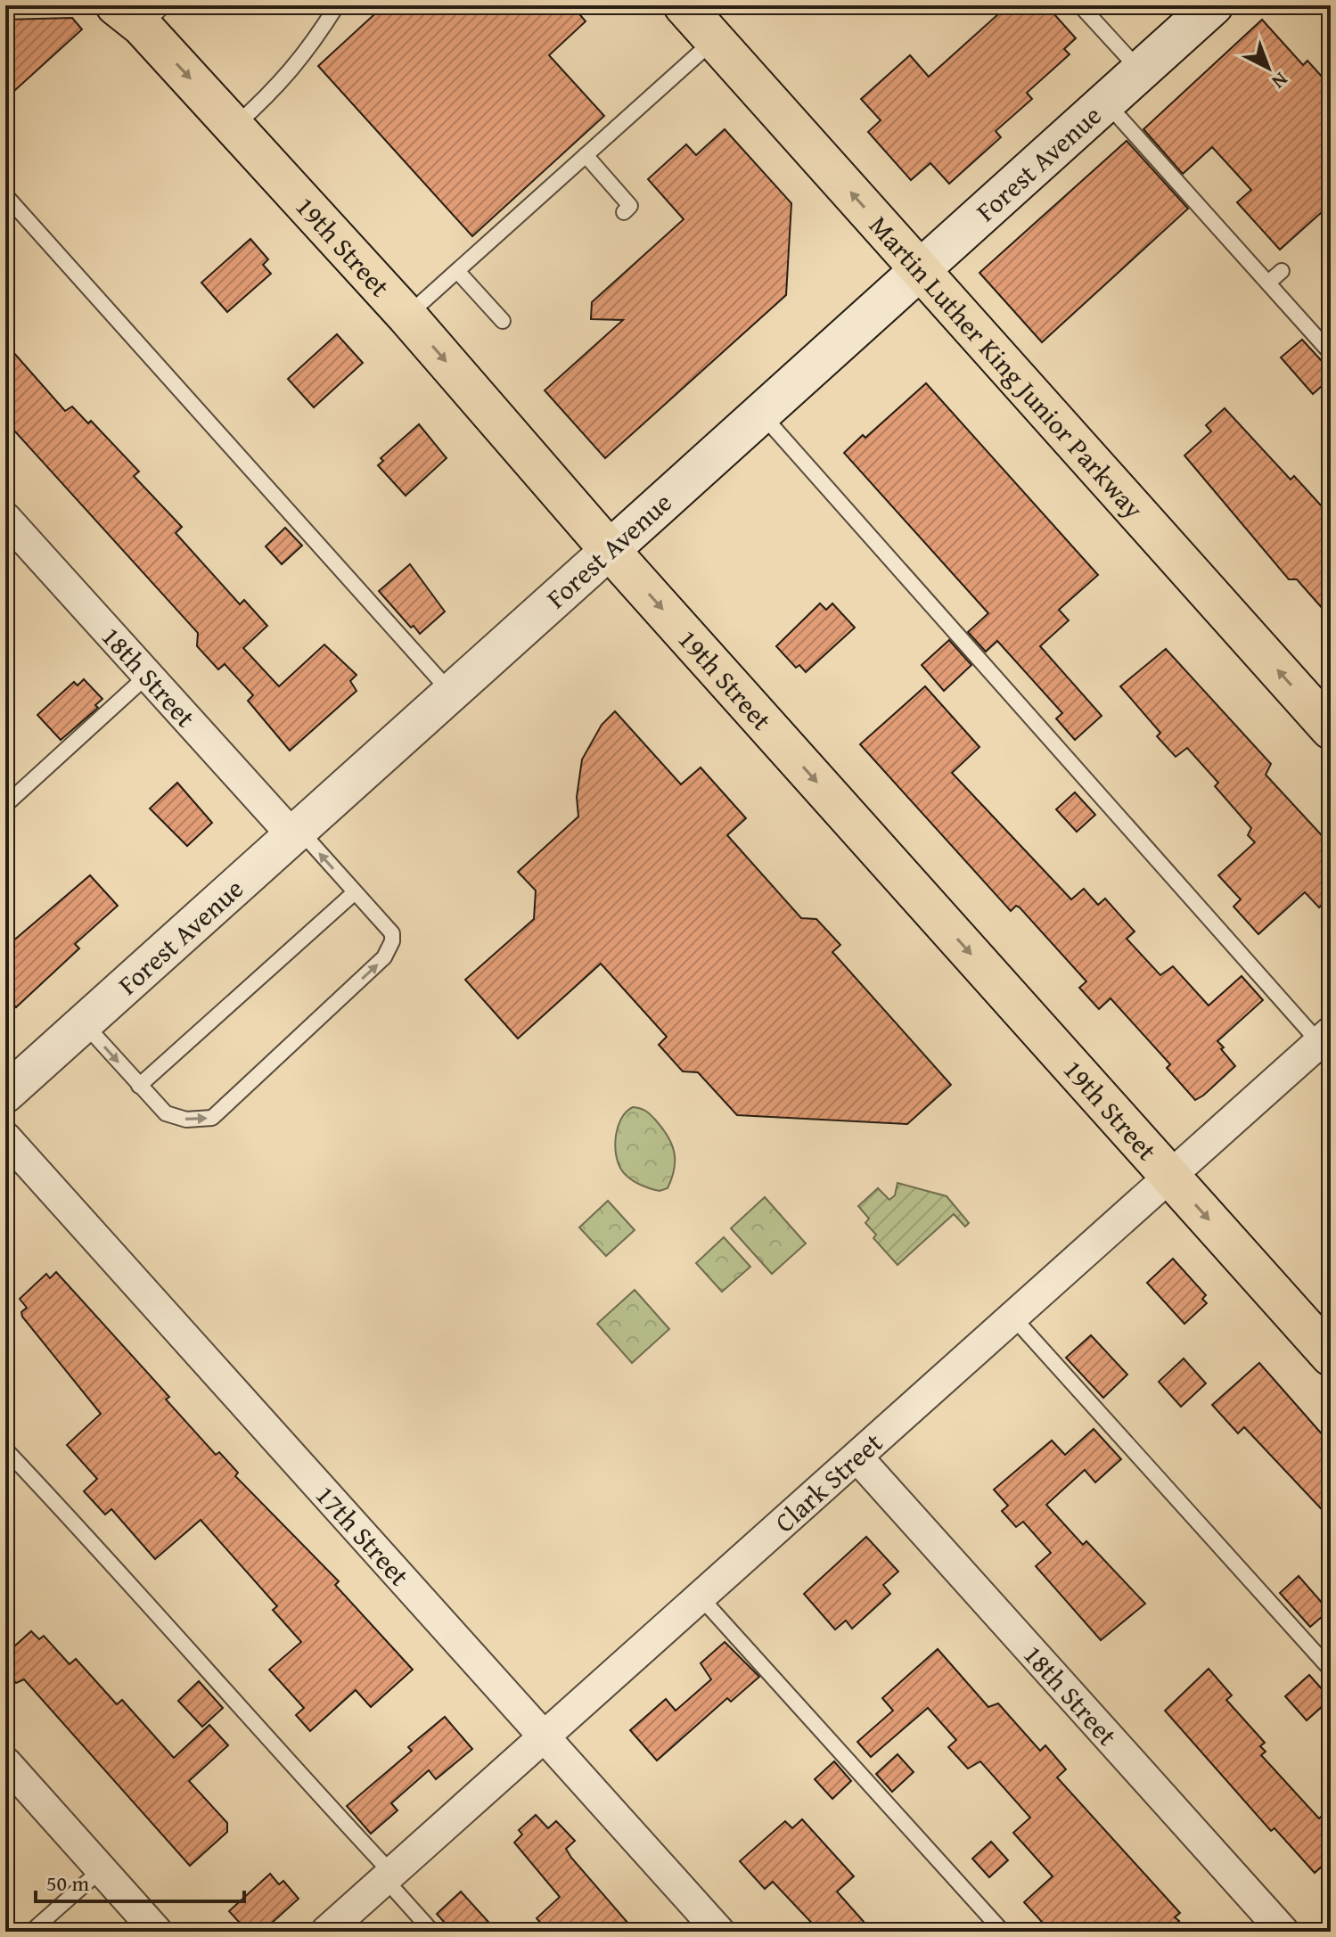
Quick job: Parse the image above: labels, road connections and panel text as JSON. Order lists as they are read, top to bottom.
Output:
{
  "streets": {
    "main road": ["Forest Avenue", "19th Street", "Martin Luther King Junior Parkway"],
    "street": ["18th Street", "Clark Street", "17th Street"]
  },
  "crossings": [
    ["Forest Avenue", "19th Street"],
    ["Forest Avenue", "Martin Luther King Junior Parkway"],
    ["Forest Avenue", "18th Street"],
    ["19th Street", "Clark Street"],
    ["18th Street", "Clark Street"],
    ["Clark Street", "17th Street"]
  ],
  "one_way": ["19th Street", "Martin Luther King Junior Parkway"],
  "scale_bar": "50 m",
  "north": "bottom right"
}
